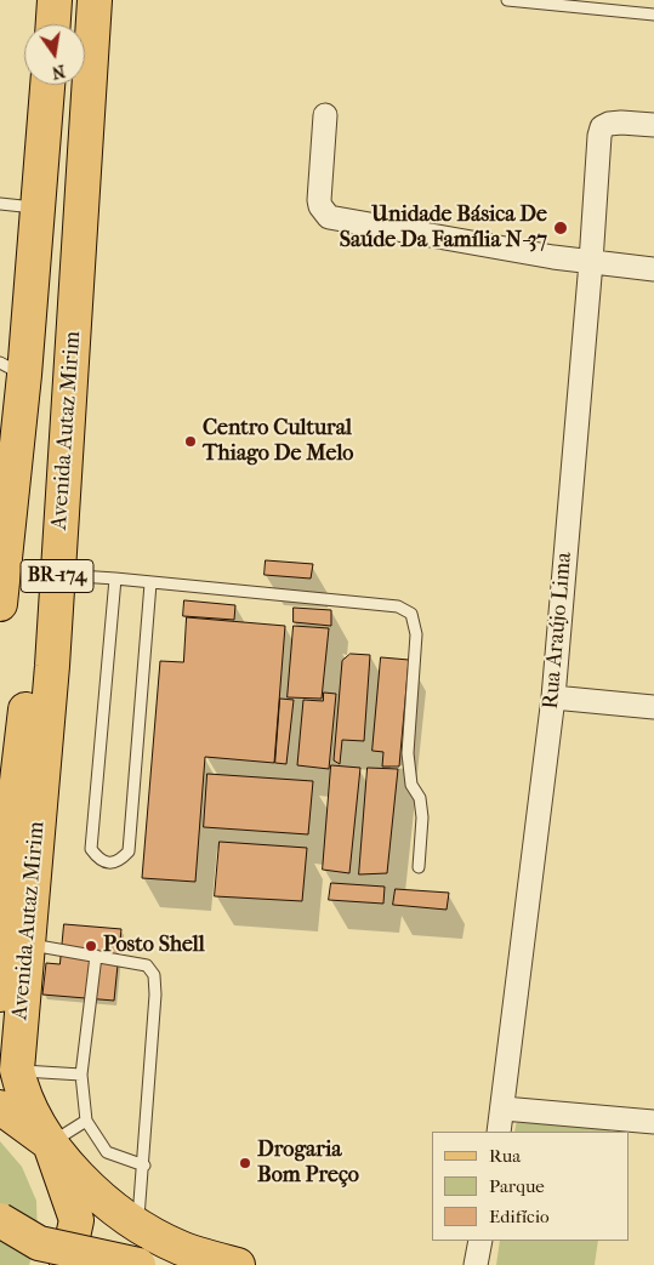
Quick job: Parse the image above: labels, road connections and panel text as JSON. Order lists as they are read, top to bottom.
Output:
{
  "streets": {
    "main road": ["Avenida Autaz Mirim", "BR-174"],
    "street": ["Rua Araújo Lima"]
  },
  "places": [
    "Unidade Básica De Saúde Da Família N-37",
    "Centro Cultural Thiago De Melo",
    "Posto Shell",
    "Drogaria Bom Preço"
  ],
  "legend": ["Rua", "Parque", "Edifício"],
  "north": "bottom"
}
